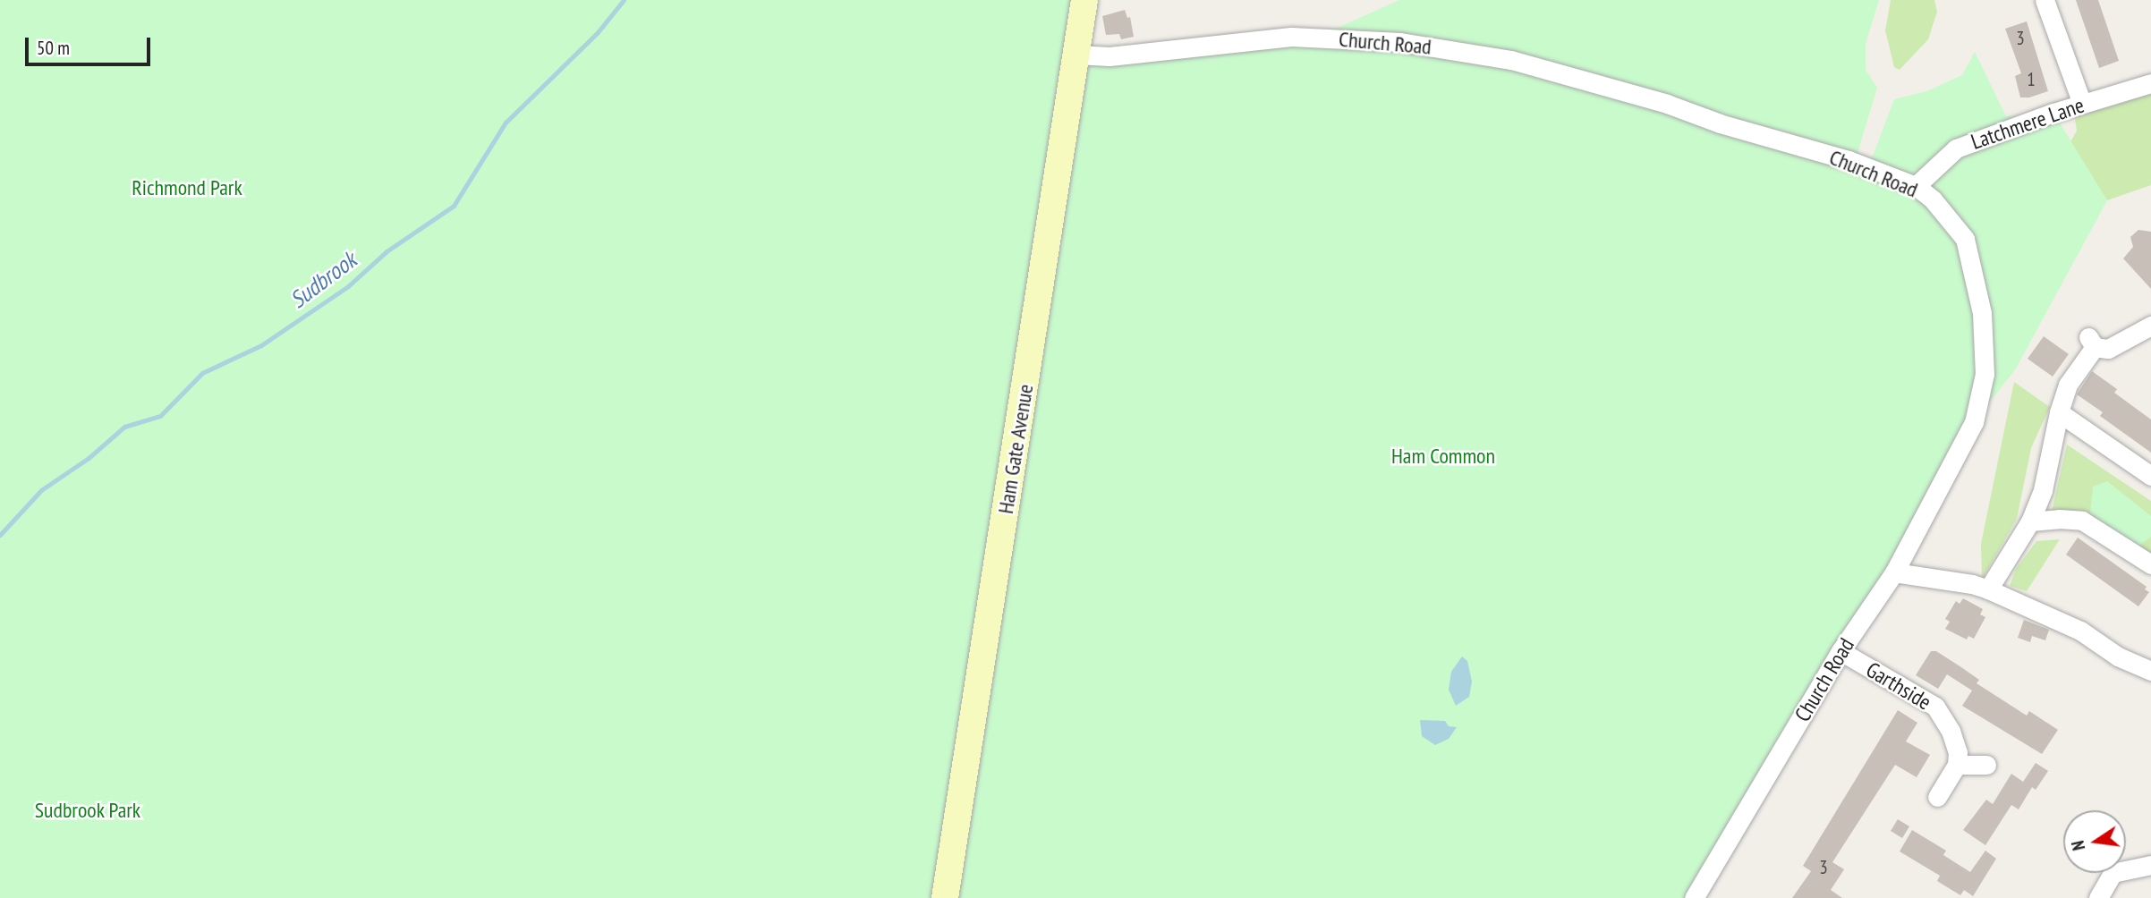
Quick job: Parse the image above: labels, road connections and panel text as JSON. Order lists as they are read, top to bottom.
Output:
{
  "streets": {
    "main road": ["Ham Gate Avenue"],
    "street": ["Church Road", "Latchmere Lane", "Garthside"]
  },
  "crossings": [
    ["Church Road", "Latchmere Lane"],
    ["Church Road", "Ham Gate Avenue"],
    ["Church Road", "Garthside"]
  ],
  "water": ["Sudbrook"],
  "parks": ["Richmond Park", "Ham Common", "Sudbrook Park"],
  "house_numbers": ["3", "1", "3"],
  "scale_bar": "50 m",
  "north": "left"
}
